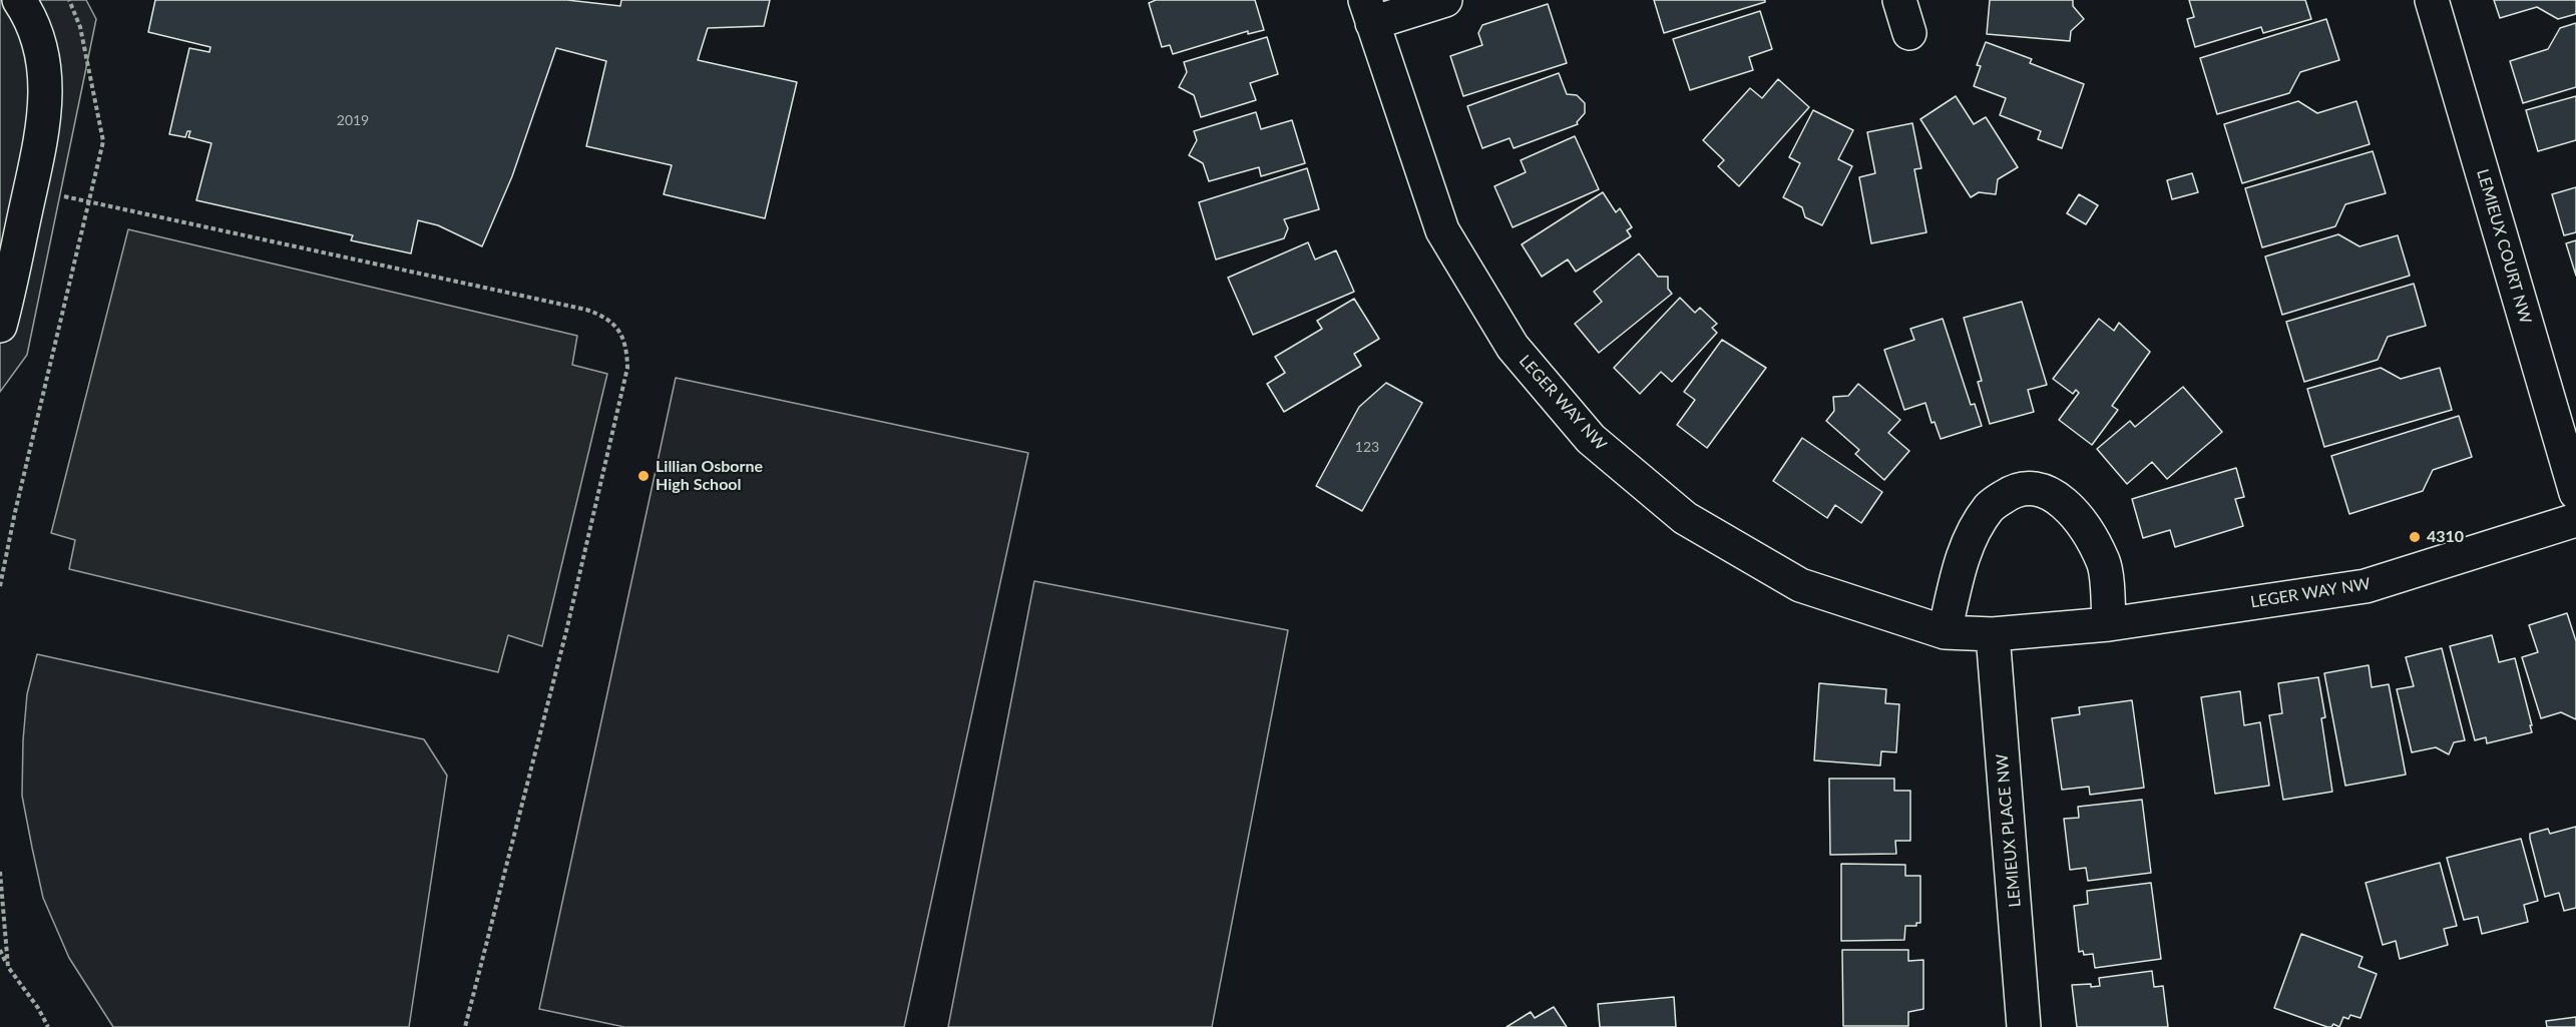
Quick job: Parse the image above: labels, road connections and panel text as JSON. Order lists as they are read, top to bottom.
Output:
{
  "streets": {
    "street": ["LEMIEUX COURT NW", "LEGER WAY NW", "LEMIEUX PLACE NW"]
  },
  "crossings": [
    ["LEGER WAY NW", "LEMIEUX PLACE NW"]
  ],
  "places": ["Lillian Osborne High School", "4310"],
  "house_numbers": ["2019", "123"]
}
